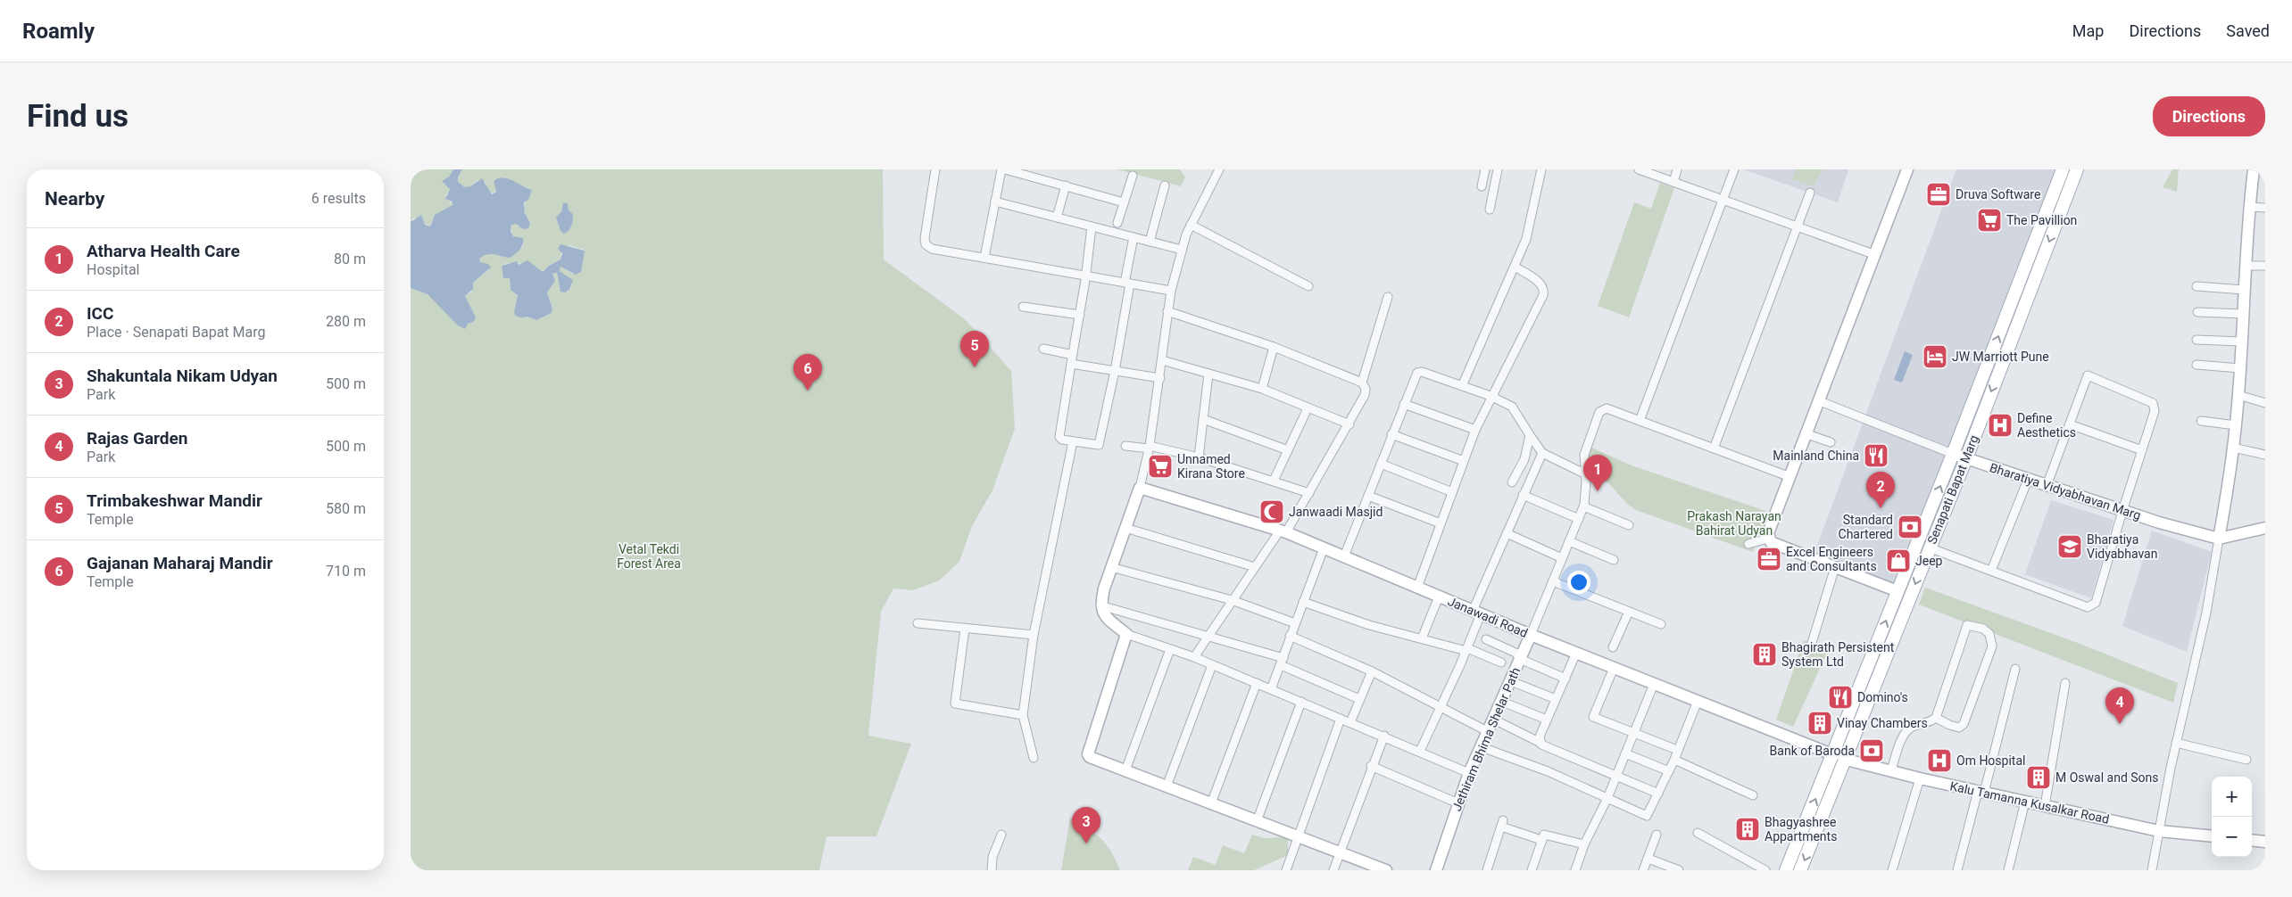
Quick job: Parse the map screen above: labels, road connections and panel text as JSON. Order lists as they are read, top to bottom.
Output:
{
  "streets": {
    "main road": ["Senapati Bapat Marg"],
    "street": [
      "Bharatiya Vidyabhavan Marg",
      "Janawadi Road",
      "Jethiram Bhima Shelar Path",
      "Kalu Tamanna Kusalkar Road"
    ]
  },
  "crossings": [
    ["Senapati Bapat Marg", "Bharatiya Vidyabhavan Marg"],
    ["Senapati Bapat Marg", "Janawadi Road"],
    ["Senapati Bapat Marg", "Kalu Tamanna Kusalkar Road"],
    ["Janawadi Road", "Jethiram Bhima Shelar Path"]
  ],
  "parks": ["Prakash Narayan Bahirat Udyan", "Vetal Tekdi Forest Area"],
  "places": {
    "office": ["Druva Software", "Excel Engineers and Consultants"],
    "supermarket": ["The Pavillion", "Unnamed Kirana Store"],
    "hotel": ["JW Marriott Pune"],
    "hospital": ["Define Aesthetics", "Om Hospital"],
    "restaurant": ["Mainland China", "Domino's"],
    "mosque": ["Janwaadi Masjid"],
    "bank": ["Standard Chartered", "Bank of Baroda"],
    "school or university": ["Bharatiya Vidyabhavan"],
    "shop": ["Jeep"],
    "building": [
      "Bhagirath Persistent System Ltd",
      "Vinay Chambers",
      "M Oswal and Sons",
      "Bhagyashree Appartments"
    ]
  },
  "page": {
    "header": "Roamly",
    "nav": ["Map", "Directions", "Saved"],
    "buttons": "Directions",
    "title": "Find us",
    "heading": ["Nearby", "6 results"],
    "list": [
      {
        "mark": "1",
        "name": "Atharva Health Care",
        "note": "Hospital",
        "value": "80 m"
      },
      {
        "mark": "2",
        "name": "ICC",
        "note": "Place · Senapati Bapat Marg",
        "value": "280 m"
      },
      {
        "mark": "3",
        "name": "Shakuntala Nikam Udyan",
        "note": "Park",
        "value": "500 m"
      },
      {
        "mark": "4",
        "name": "Rajas Garden",
        "note": "Park",
        "value": "500 m"
      },
      {
        "mark": "5",
        "name": "Trimbakeshwar Mandir",
        "note": "Temple",
        "value": "580 m"
      },
      {
        "mark": "6",
        "name": "Gajanan Maharaj Mandir",
        "note": "Temple",
        "value": "710 m"
      }
    ],
    "pins": [
      "5",
      "6",
      "1",
      "2",
      "4",
      "3"
    ],
    "map_buttons": ["+", "−"]
  }
}
